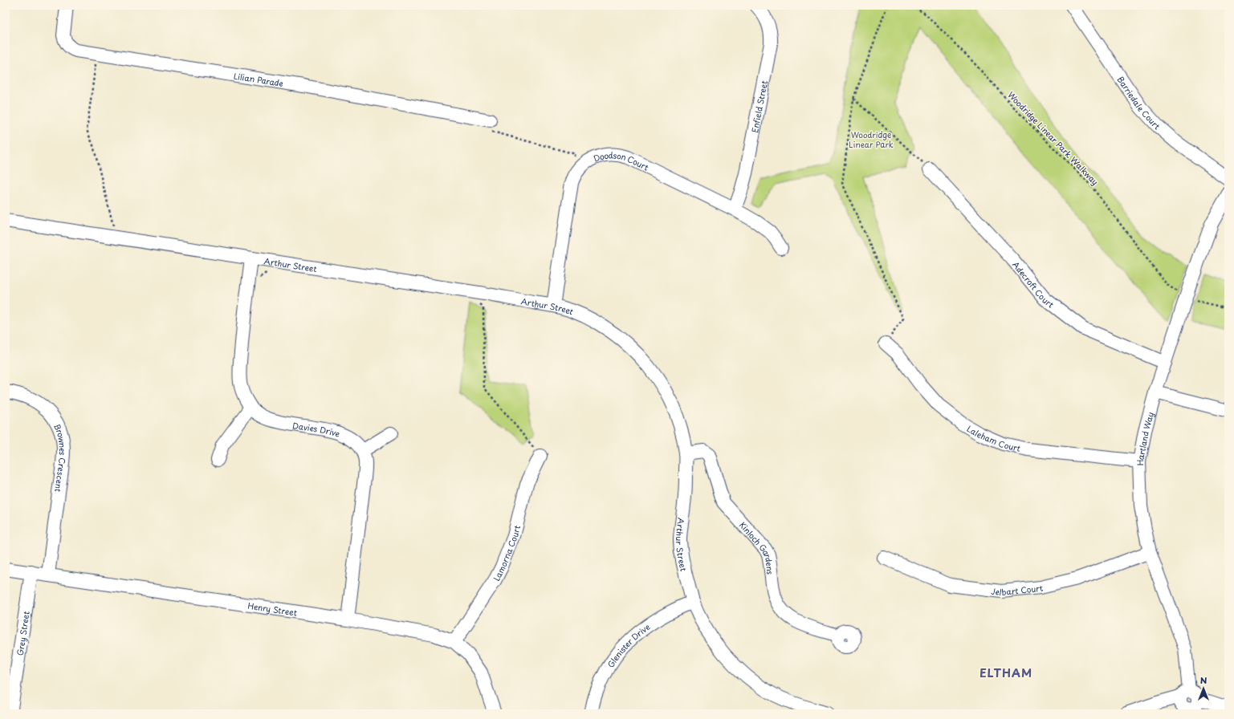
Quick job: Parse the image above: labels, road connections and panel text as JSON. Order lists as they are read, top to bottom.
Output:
{
  "streets": {
    "street": [
      "Lilian Parade",
      "Barriedale Court",
      "Enfield Street",
      "Doodson Court",
      "Arthur Street",
      "Adecroft Court",
      "Davies Drive",
      "Laleham Court",
      "Hartland Way",
      "Brownes Crescent",
      "Kinloch Gardens",
      "Lamorna Court",
      "Jelbart Court",
      "Henry Street",
      "Grey Street",
      "Glenister Drive"
    ],
    "path": ["Woodridge Linear Park Walkway"]
  },
  "crossings": [
    ["Enfield Street", "Doodson Court"],
    ["Woodridge Linear Park Walkway", "Hartland Way"],
    ["Doodson Court", "Arthur Street"],
    ["Arthur Street", "Kinloch Gardens"],
    ["Arthur Street", "Glenister Drive"],
    ["Adecroft Court", "Hartland Way"],
    ["Laleham Court", "Hartland Way"],
    ["Hartland Way", "Jelbart Court"],
    ["Brownes Crescent", "Henry Street"],
    ["Lamorna Court", "Henry Street"],
    ["Henry Street", "Grey Street"]
  ],
  "districts": ["ELTHAM"],
  "parks": ["Woodridge Linear Park"],
  "north": "top"
}
